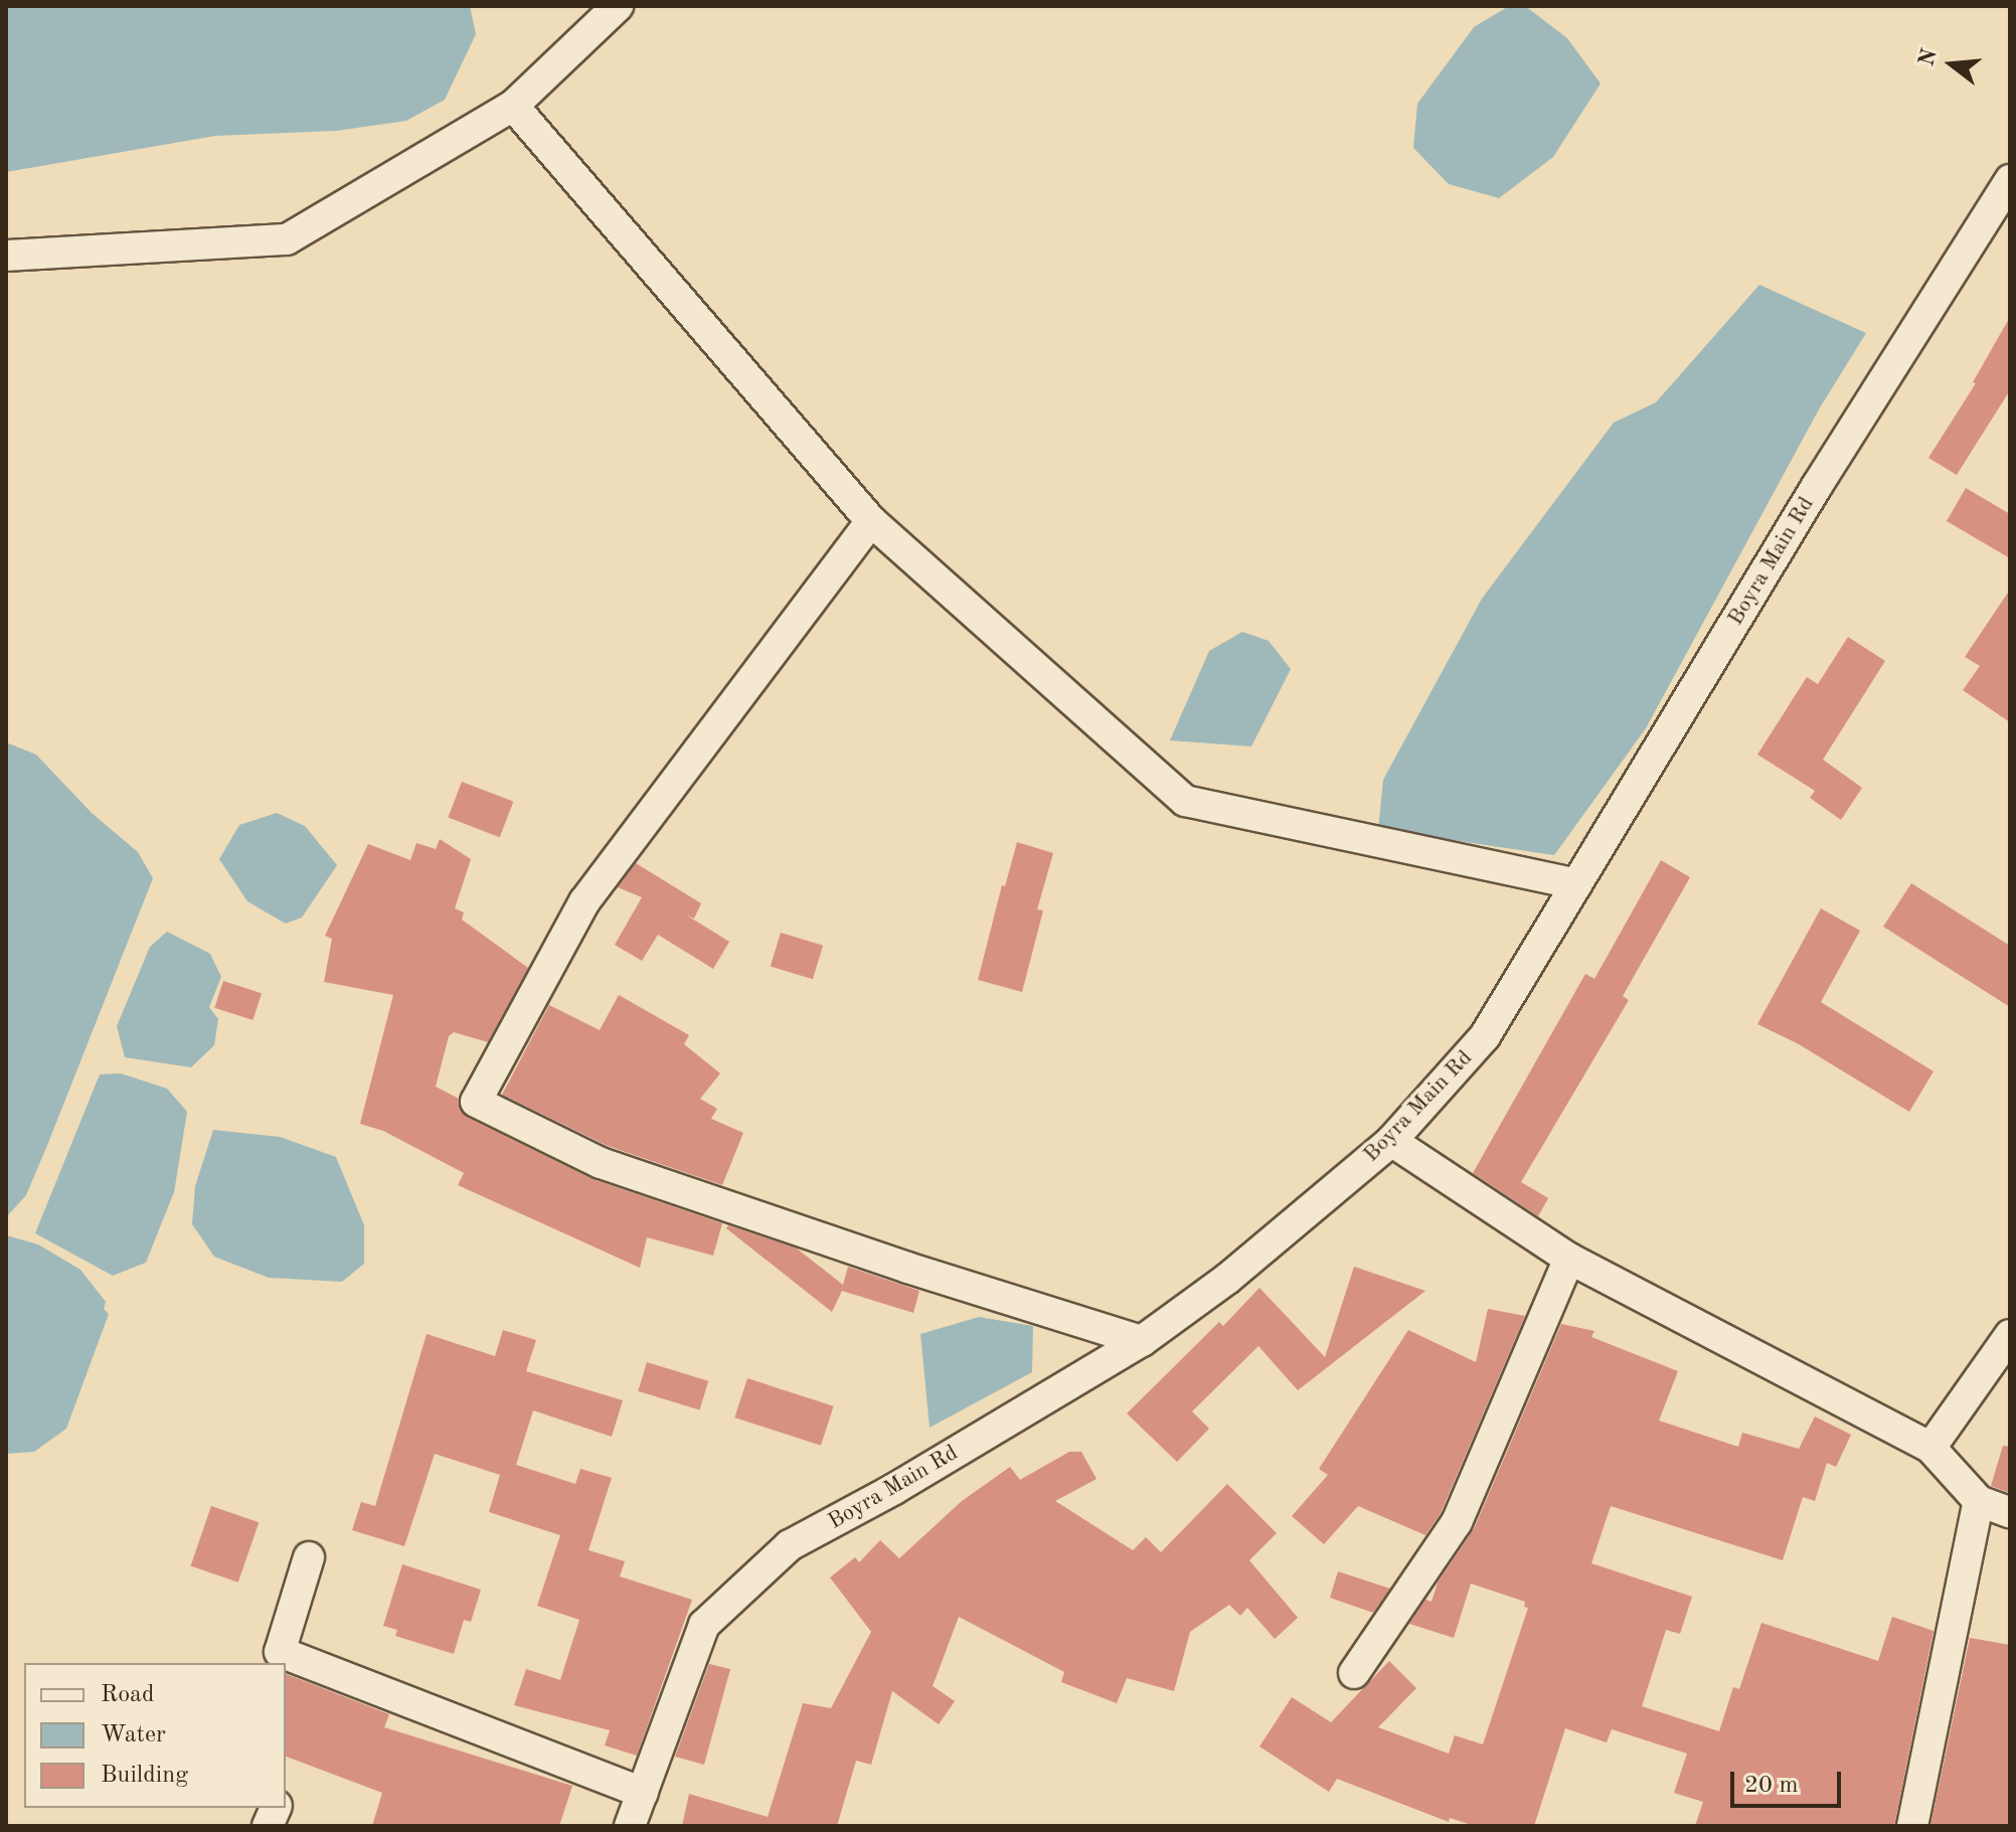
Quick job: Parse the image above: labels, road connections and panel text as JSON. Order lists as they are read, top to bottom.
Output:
{
  "streets": {
    "street": ["Boyra Main Rd"]
  },
  "legend": ["Road", "Water", "Building"],
  "scale_bar": "20 m",
  "north": "left"
}
